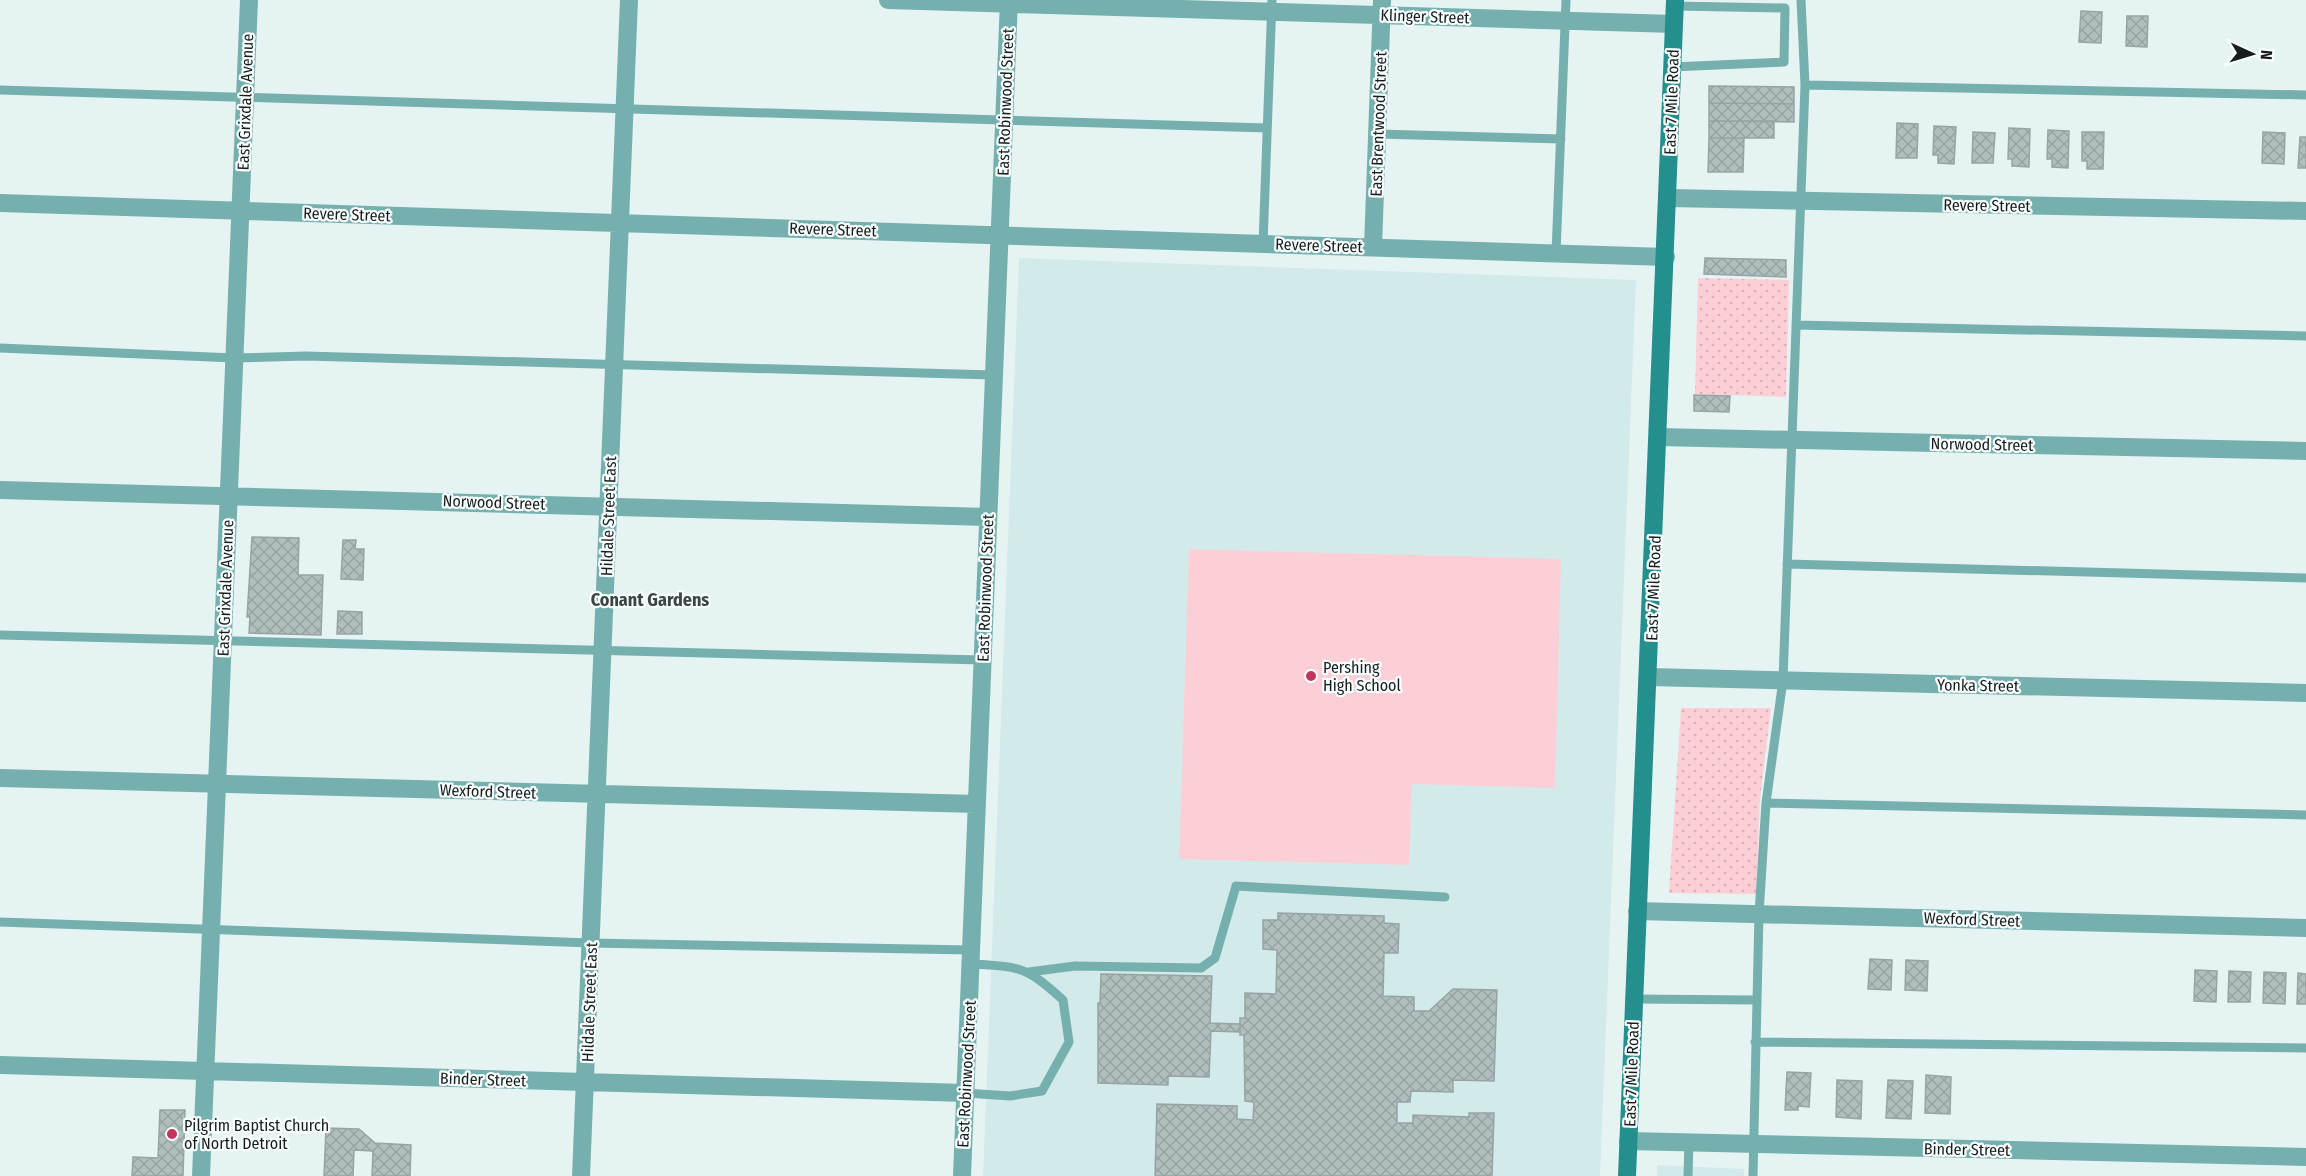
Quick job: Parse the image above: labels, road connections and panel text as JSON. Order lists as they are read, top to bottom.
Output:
{
  "streets": {
    "street": [
      "Klinger Street",
      "East Grixdale Avenue",
      "East Robinwood Street",
      "East 7 Mile Road",
      "East Brentwood Street",
      "Revere Street",
      "Norwood Street",
      "Hildale Street East",
      "Yonka Street",
      "Wexford Street",
      "Binder Street"
    ]
  },
  "crossings": [
    ["Klinger Street", "East Robinwood Street"],
    ["Klinger Street", "East 7 Mile Road"],
    ["Klinger Street", "East Brentwood Street"],
    ["East Grixdale Avenue", "Revere Street"],
    ["East Grixdale Avenue", "Norwood Street"],
    ["East Grixdale Avenue", "Wexford Street"],
    ["East Grixdale Avenue", "Binder Street"],
    ["East Robinwood Street", "Revere Street"],
    ["East Robinwood Street", "Norwood Street"],
    ["East Robinwood Street", "Wexford Street"],
    ["East Robinwood Street", "Binder Street"],
    ["East 7 Mile Road", "Revere Street"],
    ["East 7 Mile Road", "Norwood Street"],
    ["East 7 Mile Road", "Yonka Street"],
    ["East 7 Mile Road", "Wexford Street"],
    ["East 7 Mile Road", "Binder Street"],
    ["East Brentwood Street", "Revere Street"],
    ["Revere Street", "Hildale Street East"],
    ["Norwood Street", "Hildale Street East"],
    ["Hildale Street East", "Wexford Street"],
    ["Hildale Street East", "Binder Street"]
  ],
  "districts": ["Conant Gardens"],
  "places": ["Pershing High School", "Pilgrim Baptist Church of North Detroit"],
  "north": "right"
}
